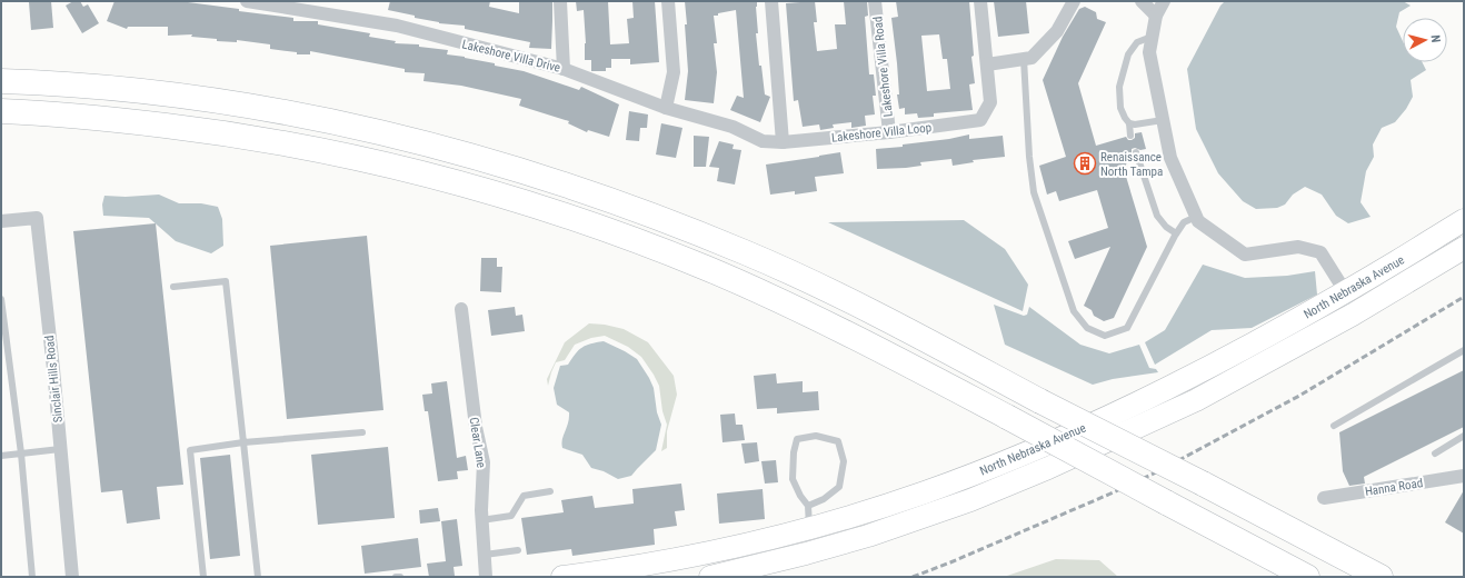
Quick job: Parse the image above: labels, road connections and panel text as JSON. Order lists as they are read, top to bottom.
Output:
{
  "streets": {
    "main road": ["North Nebraska Avenue"],
    "street": [
      "Lakeshore Villa Drive",
      "Lakeshore Villa Road",
      "Lakeshore Villa Loop",
      "Sinclair Hills Road",
      "Clear Lane",
      "Hanna Road"
    ]
  },
  "crossings": [
    ["Lakeshore Villa Drive", "Lakeshore Villa Loop"],
    ["Lakeshore Villa Road", "Lakeshore Villa Loop"]
  ],
  "places": {
    "building": ["Renaissance North Tampa"]
  },
  "north": "right"
}
